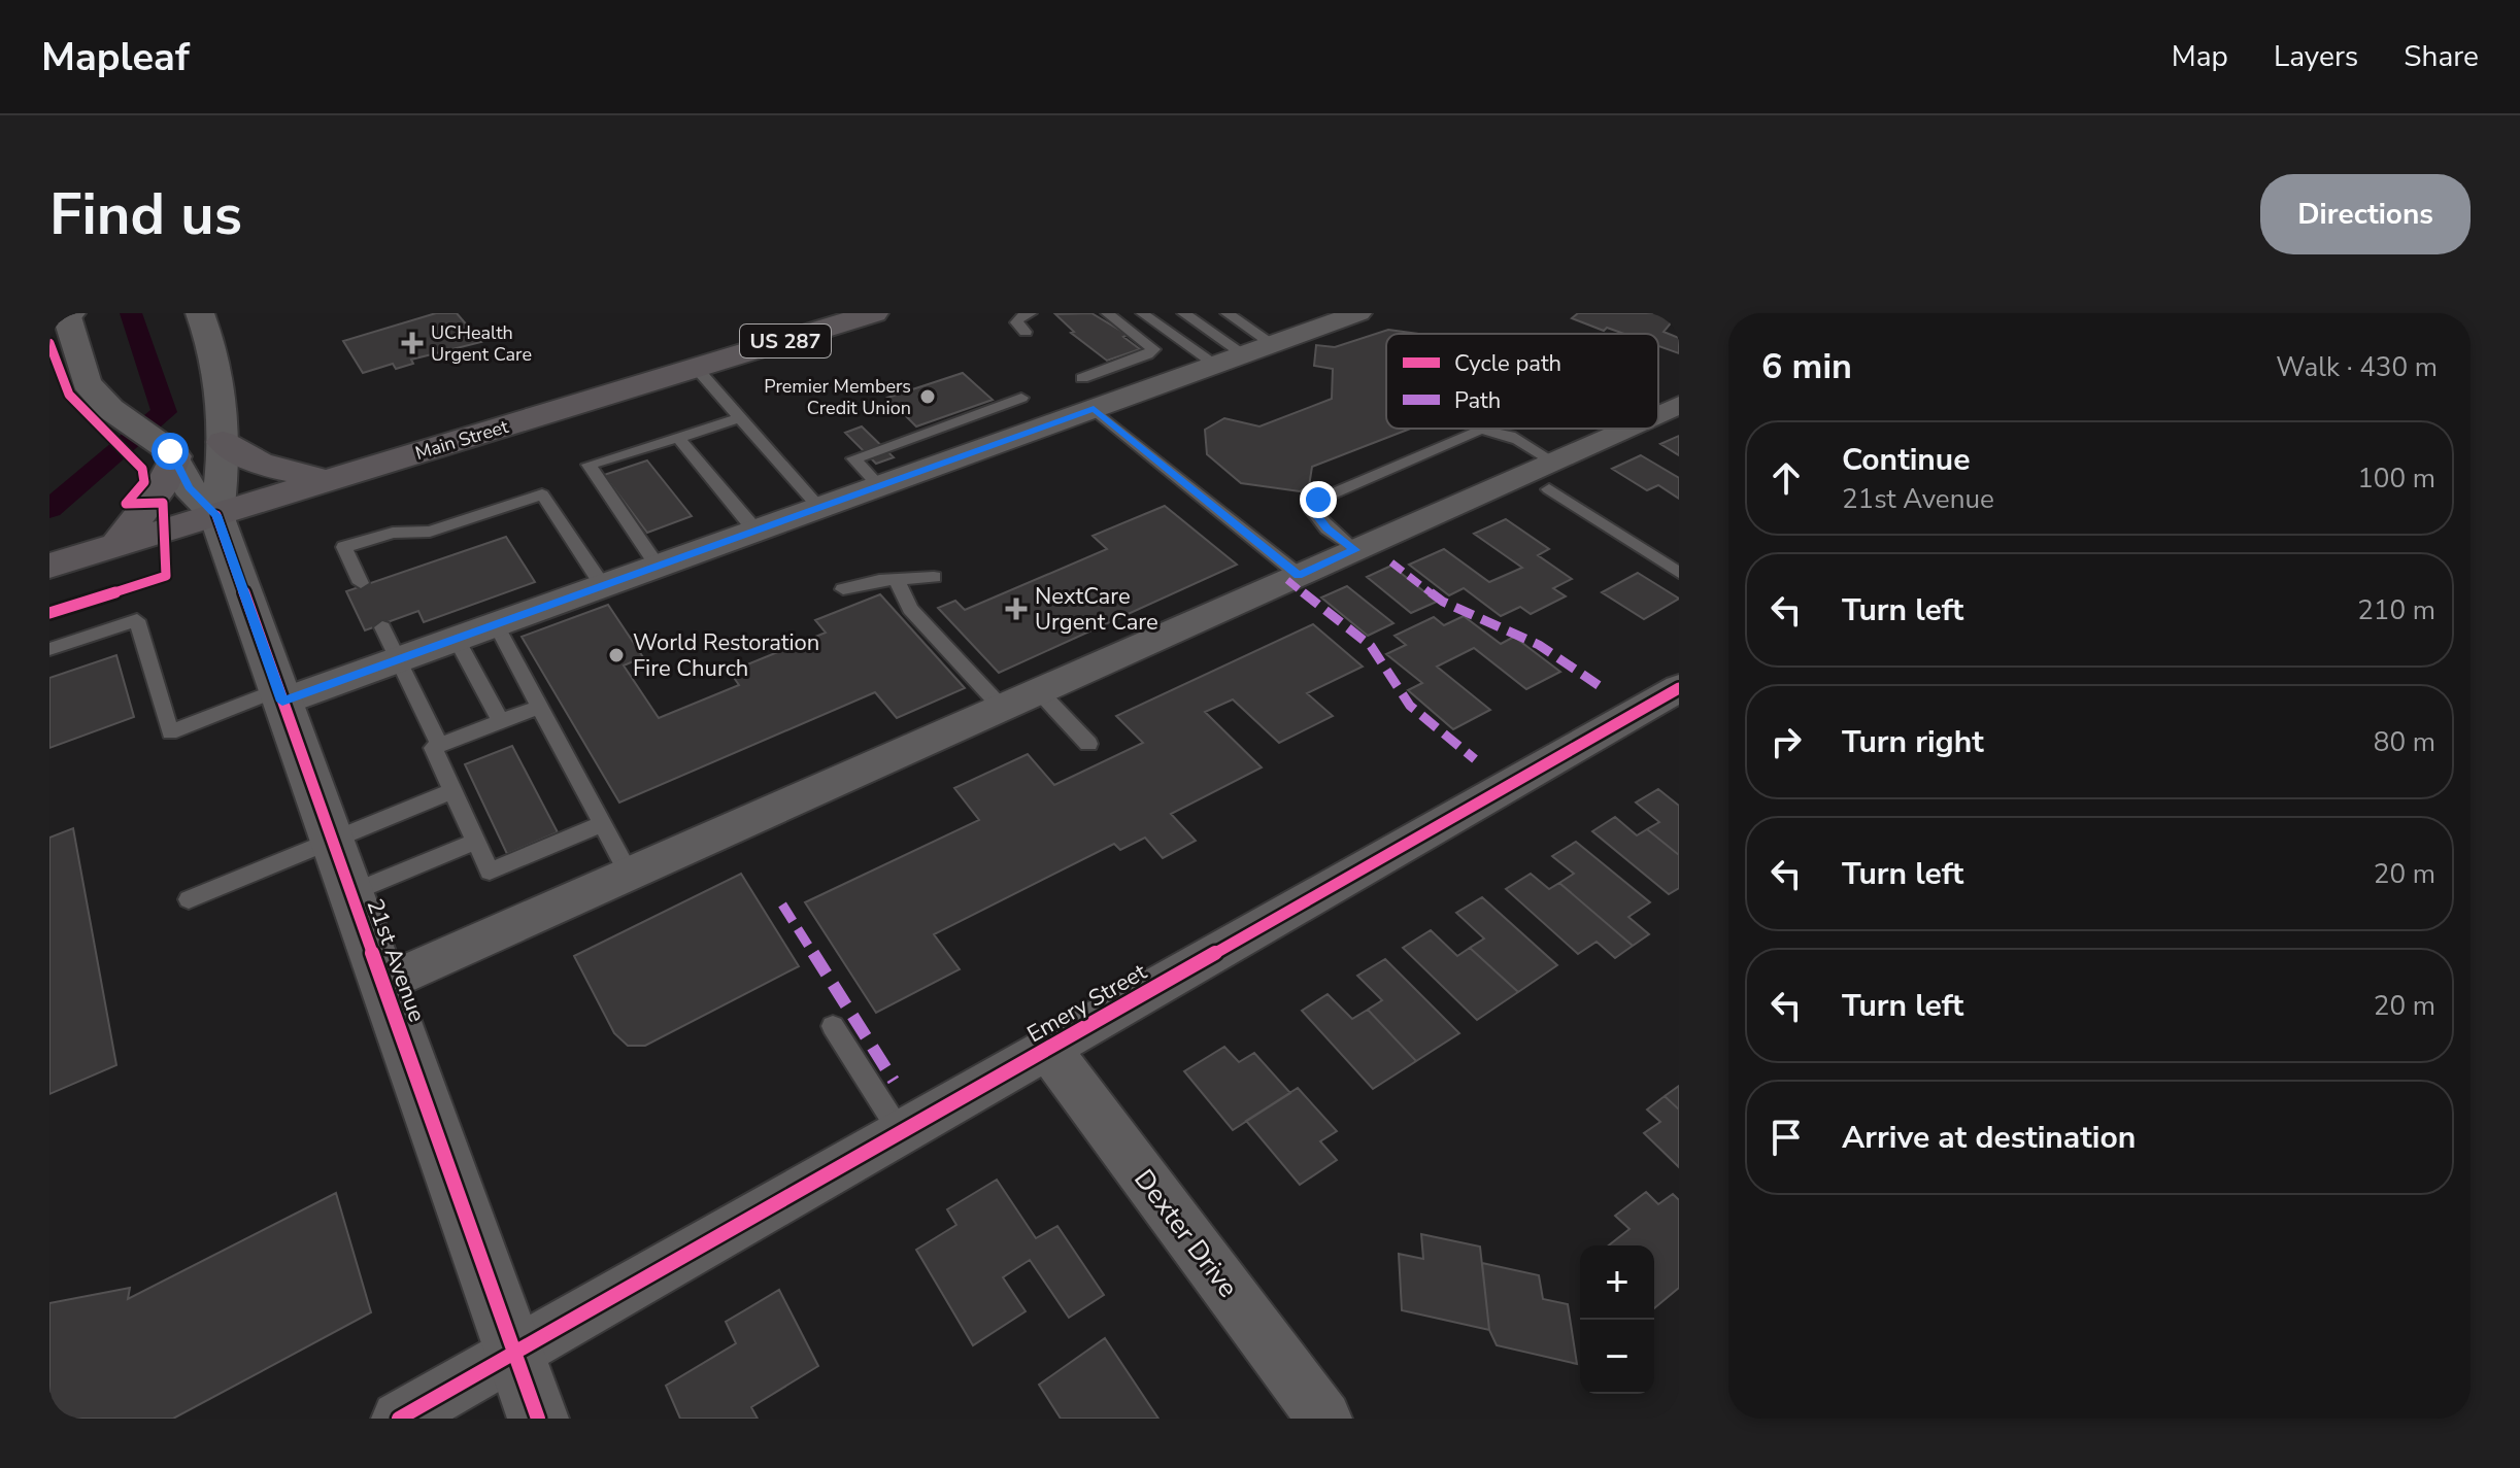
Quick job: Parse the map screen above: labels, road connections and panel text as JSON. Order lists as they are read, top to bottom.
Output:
{
  "streets": {
    "highway": ["US 287", "Main Street"],
    "street": ["21st Avenue", "Emery Street", "Dexter Drive"]
  },
  "crossings": [
    ["Main Street", "21st Avenue"],
    ["21st Avenue", "Emery Street"],
    ["Emery Street", "Dexter Drive"]
  ],
  "places": {
    "health": ["UCHealth Urgent Care", "NextCare Urgent Care"],
    "other": ["Premier Members Credit Union", "World Restoration Fire Church"]
  },
  "legend": ["Cycle path", "Path"],
  "page": {
    "header": "Mapleaf",
    "nav": ["Map", "Layers", "Share"],
    "buttons": "Directions",
    "title": "Find us",
    "heading": ["6 min", "Walk · 430 m"],
    "list": [
      ["Continue", "21st Avenue", "100 m"],
      ["Turn left", "210 m"],
      ["Turn right", "80 m"],
      ["Turn left", "20 m"],
      ["Turn left", "20 m"],
      "Arrive at destination"
    ],
    "map_buttons": ["+", "−"]
  }
}
